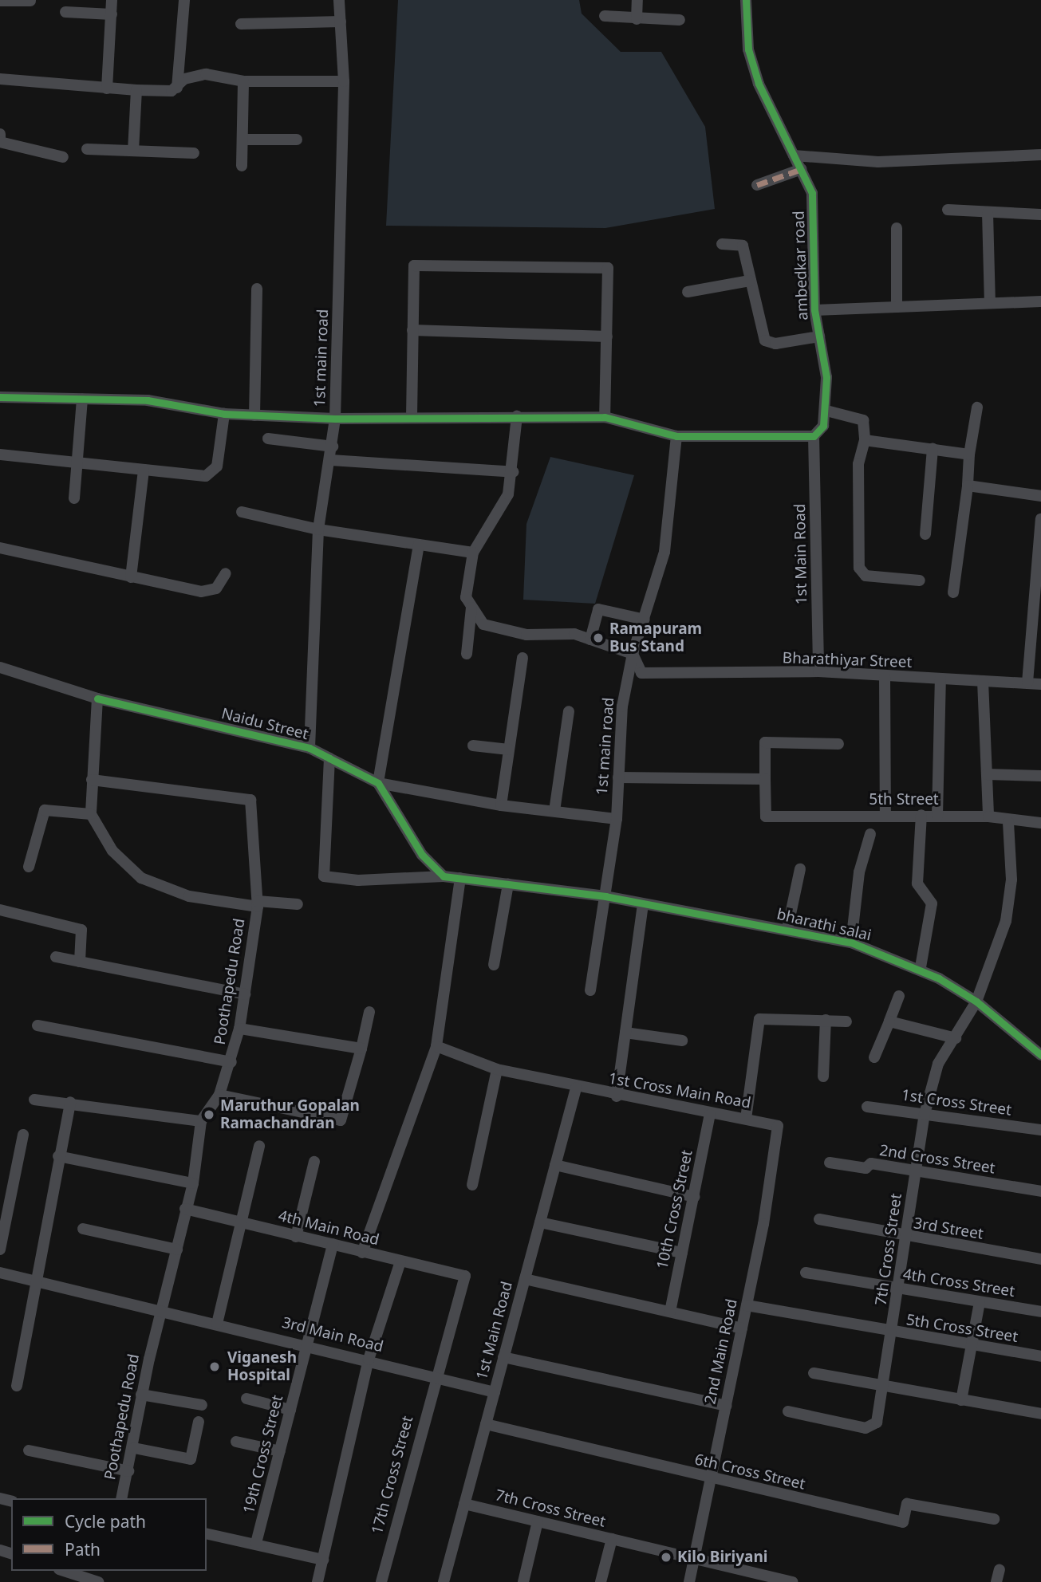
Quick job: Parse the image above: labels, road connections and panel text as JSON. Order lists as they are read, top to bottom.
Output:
{
  "streets": {
    "street": [
      "ambedkar road",
      "1st main road",
      "1st Main Road",
      "Bharathiyar Street",
      "Naidu Street",
      "5th Street",
      "bharathi salai",
      "Poothapedu Road",
      "1st Cross Main Road",
      "1st Cross Street",
      "2nd Cross Street",
      "10th Cross Street",
      "4th Main Road",
      "3rd Street",
      "7th Cross Street",
      "4th Cross Street",
      "5th Cross Street",
      "3rd Main Road",
      "2nd Main Road",
      "19th Cross Street",
      "6th Cross Street",
      "17th Cross Street"
    ]
  },
  "crossings": [
    ["ambedkar road", "1st Main Road"],
    ["1st main road", "Bharathiyar Street"],
    ["1st main road", "Naidu Street"],
    ["1st main road", "bharathi salai"],
    ["1st Main Road", "Bharathiyar Street"],
    ["1st Main Road", "1st Cross Main Road"],
    ["1st Main Road", "7th Cross Street"],
    ["1st Main Road", "3rd Main Road"],
    ["1st Main Road", "6th Cross Street"],
    ["5th Street", "7th Cross Street"],
    ["bharathi salai", "7th Cross Street"],
    ["Poothapedu Road", "4th Main Road"],
    ["Poothapedu Road", "3rd Main Road"],
    ["1st Cross Main Road", "10th Cross Street"],
    ["1st Cross Main Road", "2nd Main Road"],
    ["1st Cross Street", "7th Cross Street"],
    ["2nd Cross Street", "7th Cross Street"],
    ["4th Main Road", "19th Cross Street"],
    ["4th Main Road", "17th Cross Street"],
    ["3rd Street", "7th Cross Street"],
    ["7th Cross Street", "4th Cross Street"],
    ["7th Cross Street", "5th Cross Street"],
    ["7th Cross Street", "2nd Main Road"],
    ["5th Cross Street", "2nd Main Road"],
    ["3rd Main Road", "19th Cross Street"],
    ["3rd Main Road", "17th Cross Street"],
    ["2nd Main Road", "6th Cross Street"]
  ],
  "places": [
    "Ramapuram Bus Stand",
    "Maruthur Gopalan Ramachandran",
    "Viganesh Hospital",
    "Kilo Biriyani"
  ],
  "legend": ["Cycle path", "Path"]
}
